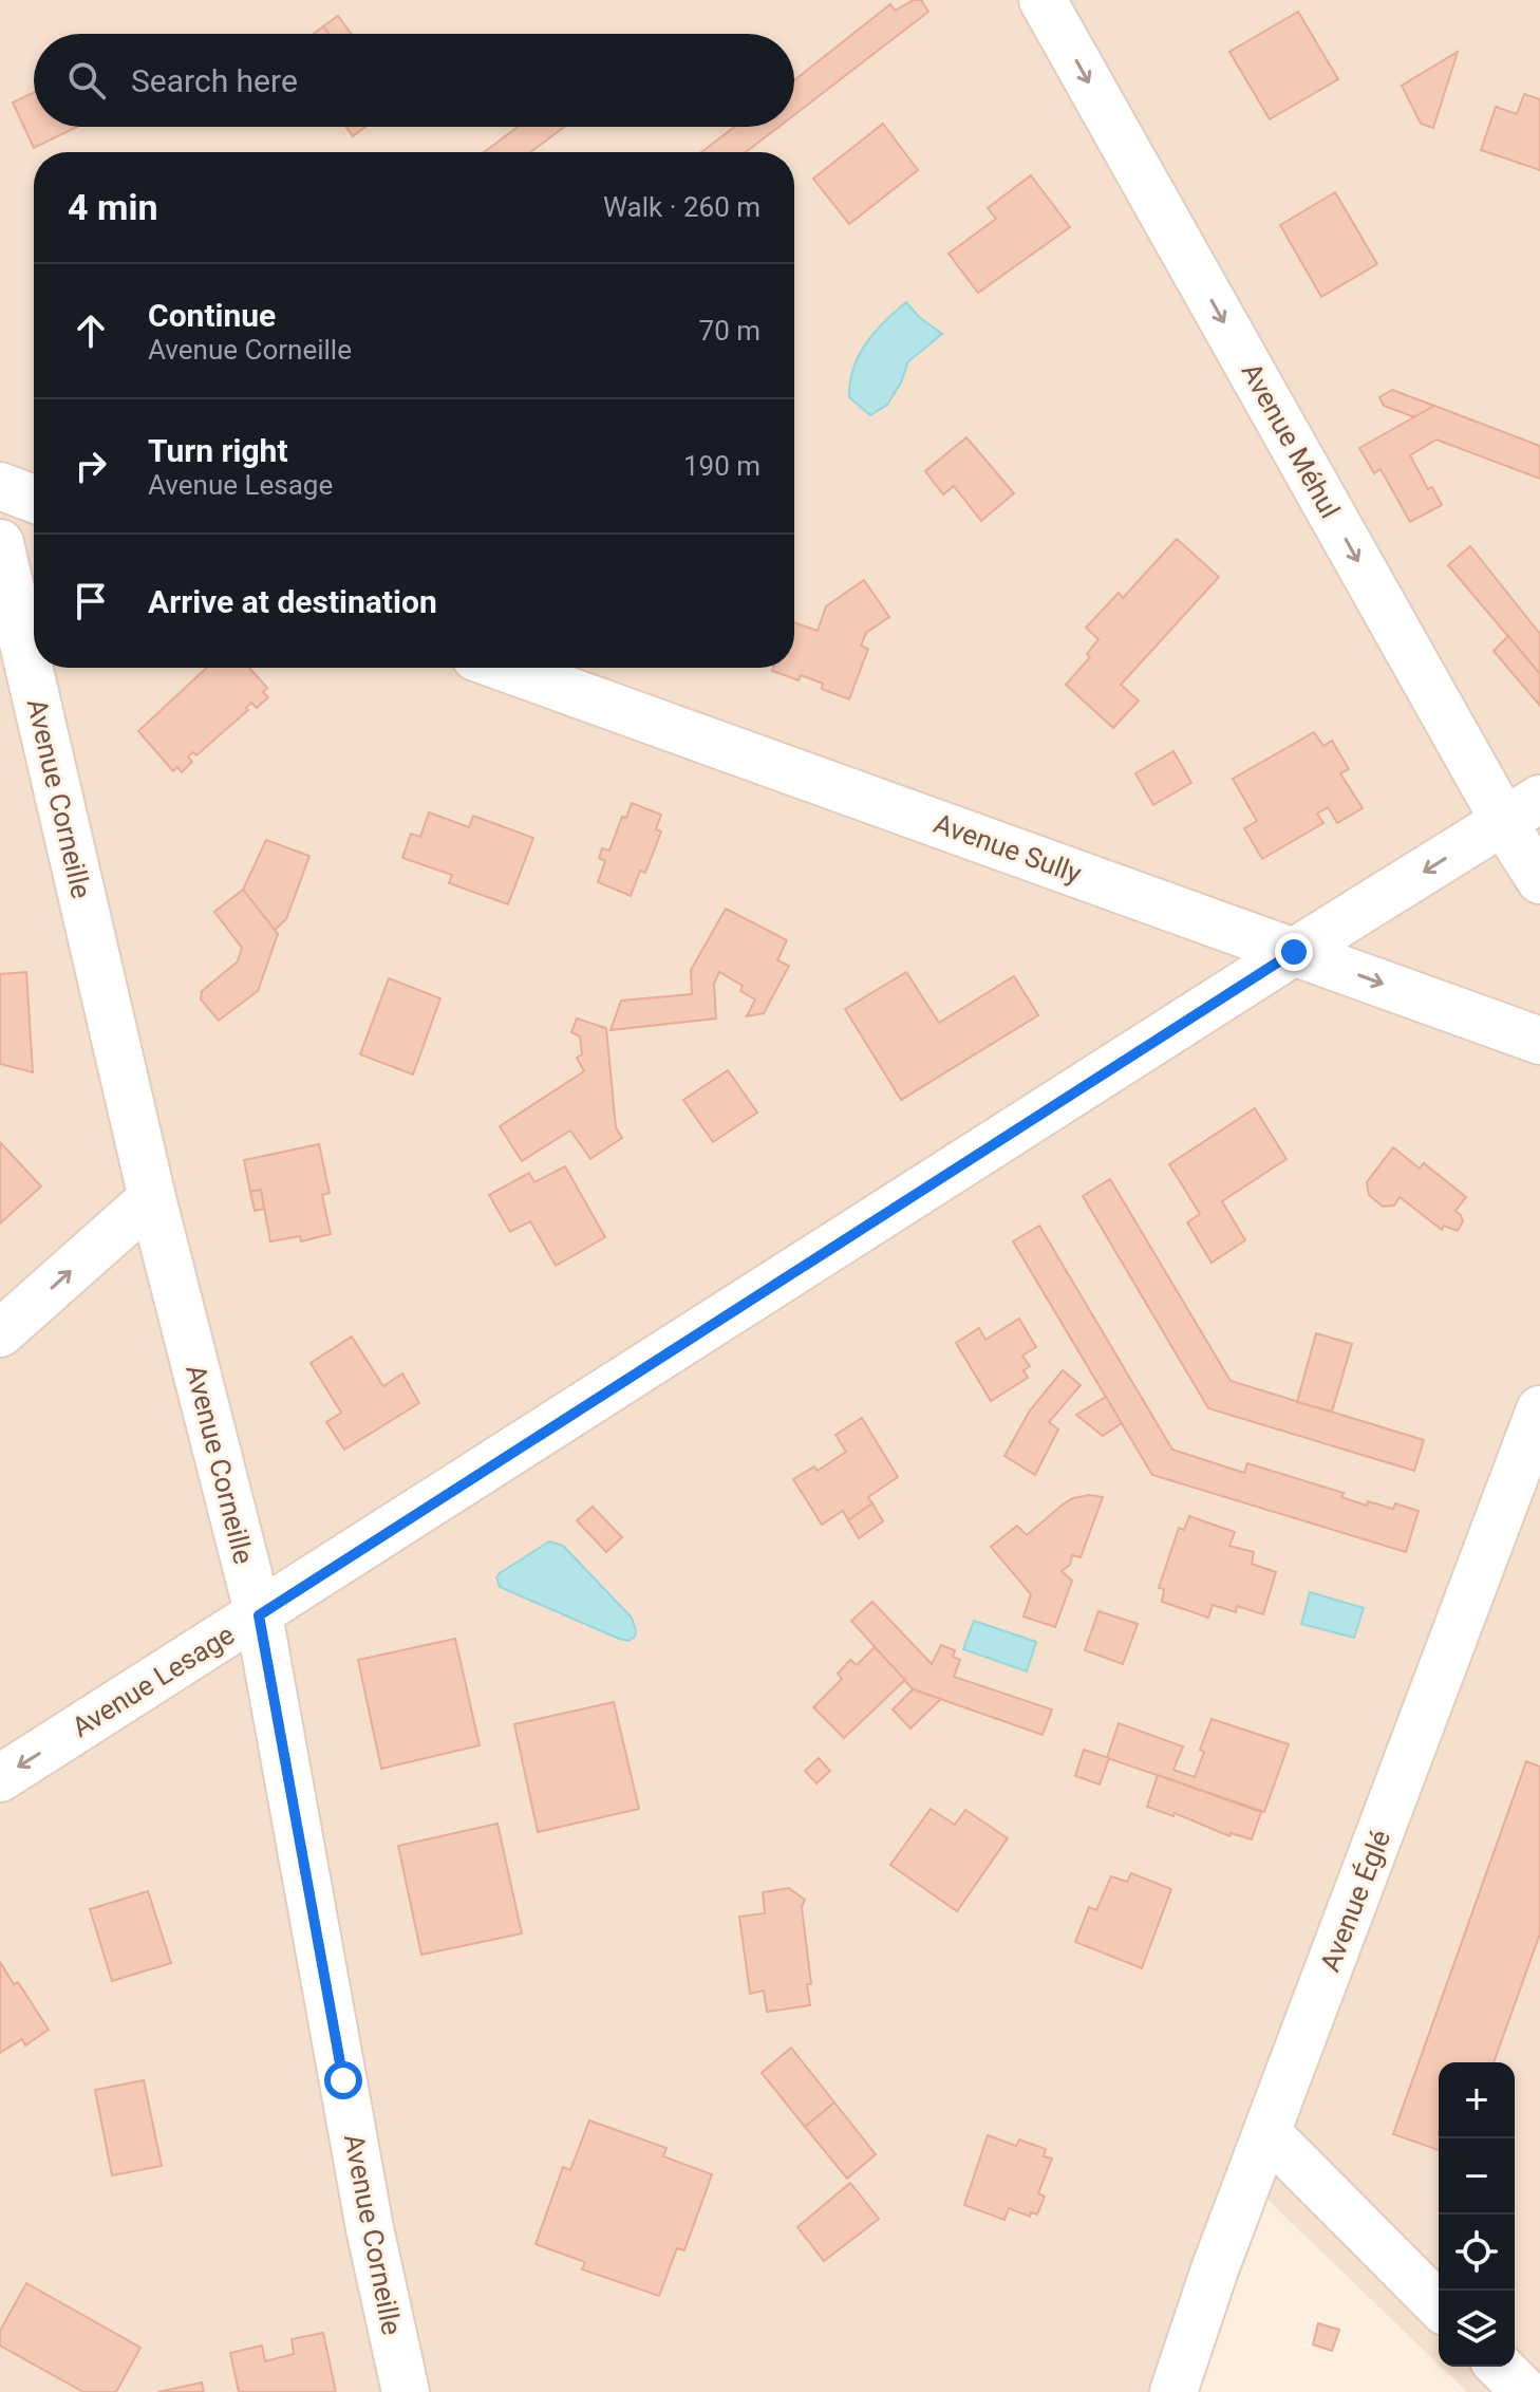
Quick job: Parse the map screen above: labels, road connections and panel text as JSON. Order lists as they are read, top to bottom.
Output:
{
  "streets": {
    "street": [
      "Avenue Méhul",
      "Avenue Corneille",
      "Avenue Sully",
      "Avenue Lesage",
      "Avenue Églé"
    ]
  },
  "crossings": [
    ["Avenue Méhul", "Avenue Lesage"],
    ["Avenue Corneille", "Avenue Lesage"],
    ["Avenue Sully", "Avenue Lesage"]
  ],
  "one_way": ["Avenue Méhul"],
  "page": {
    "search": "Search here",
    "heading": ["4 min", "Walk · 260 m"],
    "list": [
      ["Continue", "Avenue Corneille", "70 m"],
      ["Turn right", "Avenue Lesage", "190 m"],
      "Arrive at destination"
    ],
    "map_buttons": ["+", "−"]
  }
}
